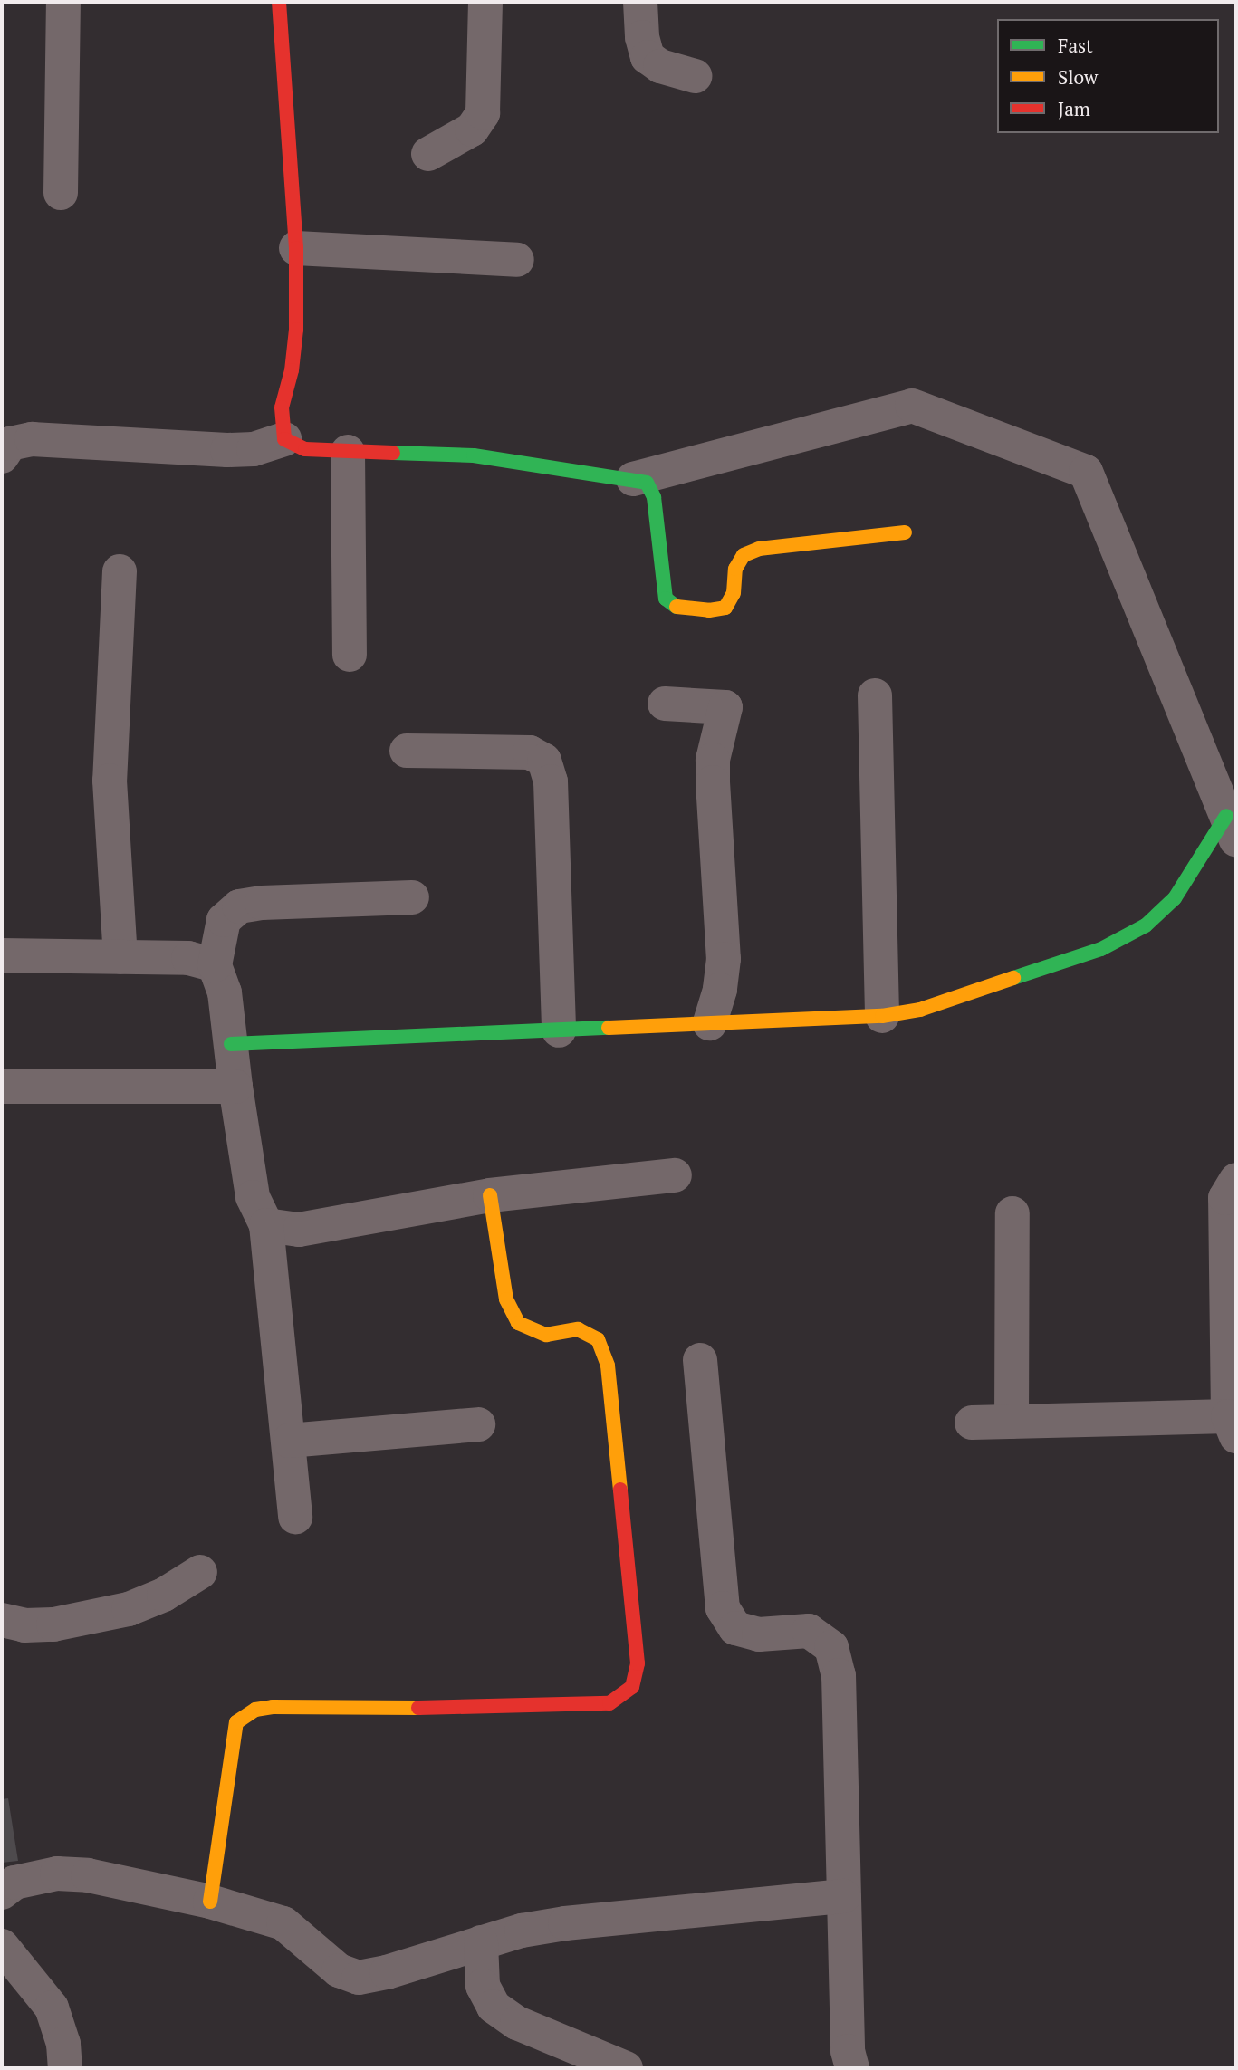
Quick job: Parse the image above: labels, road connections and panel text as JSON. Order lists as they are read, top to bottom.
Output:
{
  "legend": ["Fast", "Slow", "Jam"]
}
